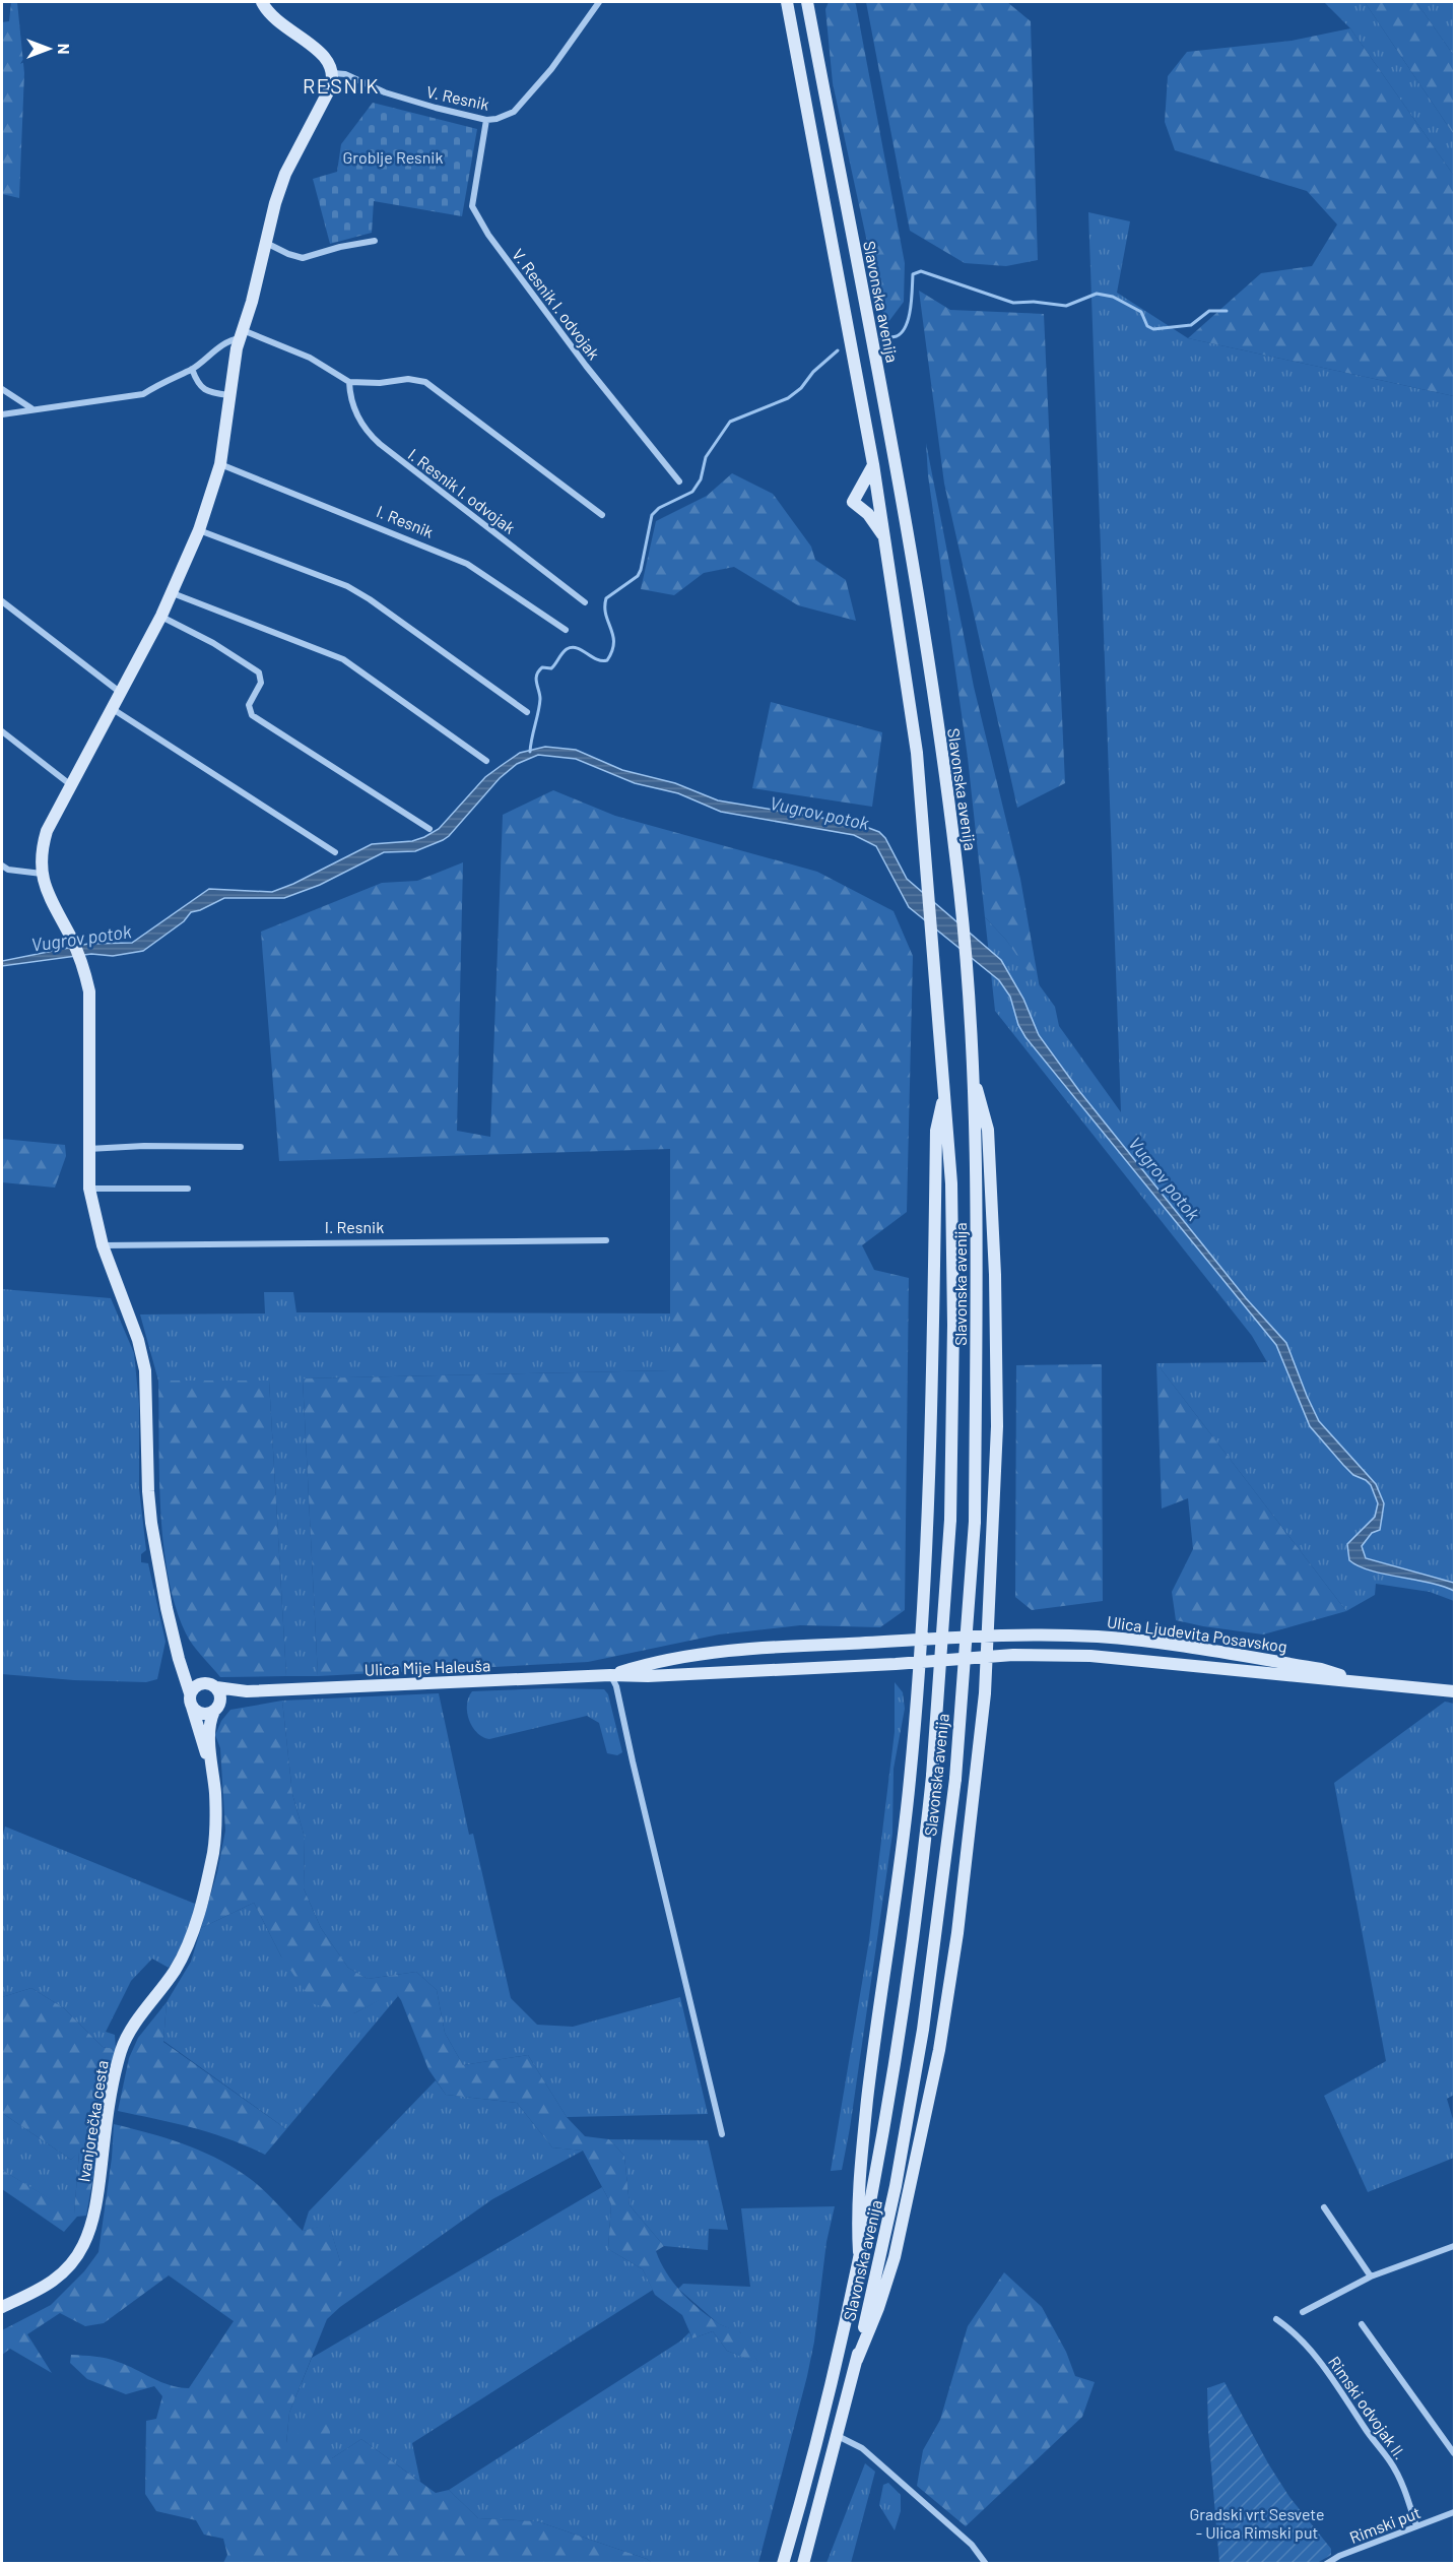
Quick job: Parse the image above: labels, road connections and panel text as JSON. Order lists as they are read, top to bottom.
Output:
{
  "streets": {
    "main road": [
      "Slavonska avenija",
      "Ulica Ljudevita Posavskog",
      "Ulica Mije Haleuša",
      "Ivanjorečka cesta"
    ],
    "street": [
      "V. Resnik",
      "V. Resnik I. odvojak",
      "I. Resnik I. odvojak",
      "I. Resnik",
      "Rimski odvojak II.",
      "Rimski put"
    ]
  },
  "crossings": [
    ["V. Resnik", "V. Resnik I. odvojak"],
    ["Ulica Ljudevita Posavskog", "Ulica Mije Haleuša"],
    ["Ulica Mije Haleuša", "Ivanjorečka cesta"],
    ["Rimski odvojak II.", "Rimski put"]
  ],
  "districts": ["RESNIK"],
  "water": ["Vugrov potok"],
  "parks": ["Groblje Resnik", "Gradski vrt Sesvete - Ulica Rimski put"],
  "north": "right"
}
